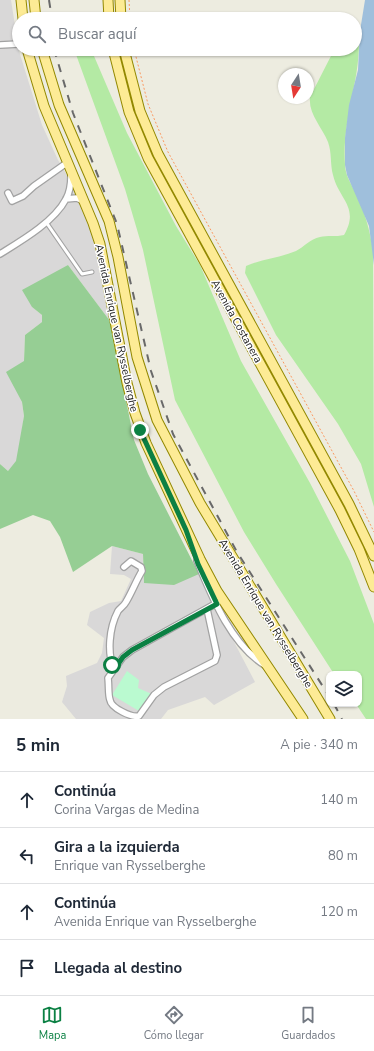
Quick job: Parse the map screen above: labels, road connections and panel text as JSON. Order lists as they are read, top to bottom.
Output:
{
  "streets": {
    "main road": ["Avenida Costanera", "Avenida Enrique van Rysselberghe"]
  },
  "north": "bottom",
  "page": {
    "search": "Buscar aquí",
    "heading": ["5 min", "A pie · 340 m"],
    "list": [
      ["Continúa", "Corina Vargas de Medina", "140 m"],
      ["Gira a la izquierda", "Enrique van Rysselberghe", "80 m"],
      ["Continúa", "Avenida Enrique van Rysselberghe", "120 m"],
      "Llegada al destino"
    ],
    "nav": ["Mapa", "Cómo llegar", "Guardados"]
  }
}
